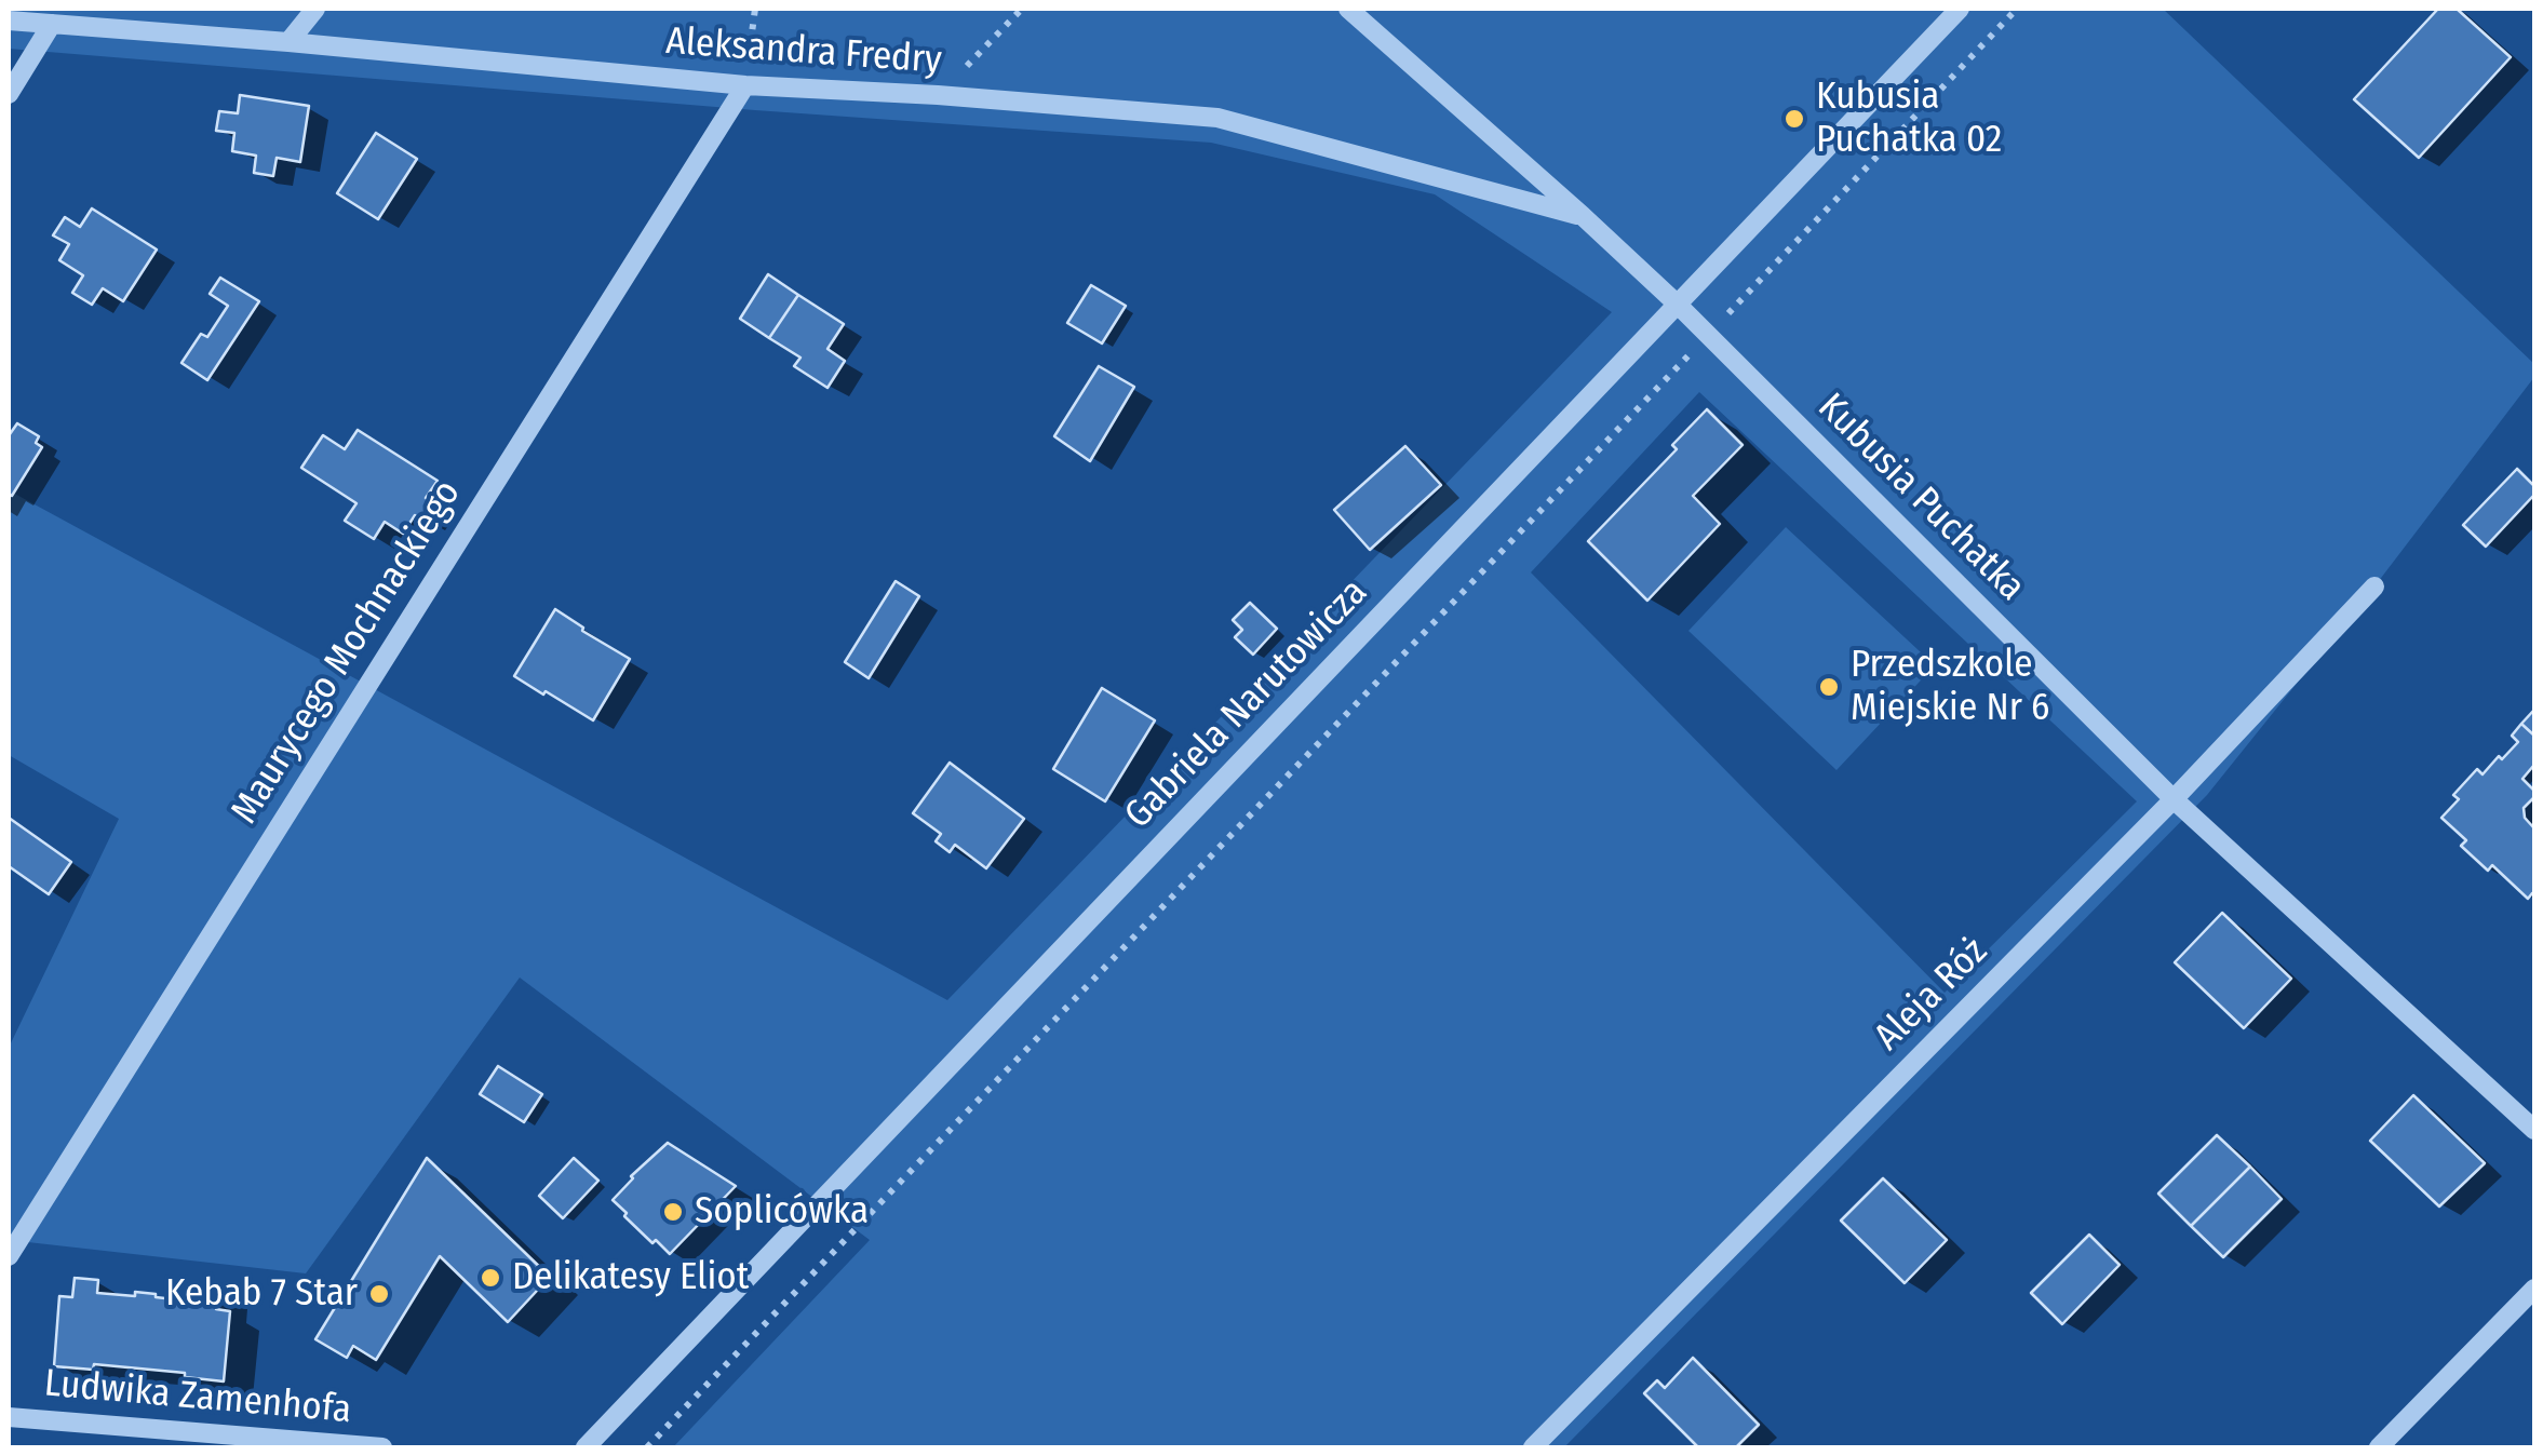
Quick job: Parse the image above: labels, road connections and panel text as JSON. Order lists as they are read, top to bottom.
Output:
{
  "streets": {
    "street": [
      "Aleksandra Fredry",
      "Kubusia Puchatka",
      "Maurycego Mochnackiego",
      "Gabriela Narutowicza",
      "Aleja Róż",
      "Ludwika Zamenhofa"
    ]
  },
  "crossings": [
    ["Aleksandra Fredry", "Kubusia Puchatka"],
    ["Aleksandra Fredry", "Maurycego Mochnackiego"],
    ["Kubusia Puchatka", "Gabriela Narutowicza"],
    ["Kubusia Puchatka", "Aleja Róż"]
  ],
  "places": [
    "Kubusia Puchatka 02",
    "Przedszkole Miejskie Nr 6",
    "Soplicówka",
    "Delikatesy Eliot",
    "Kebab 7 Star"
  ]
}
